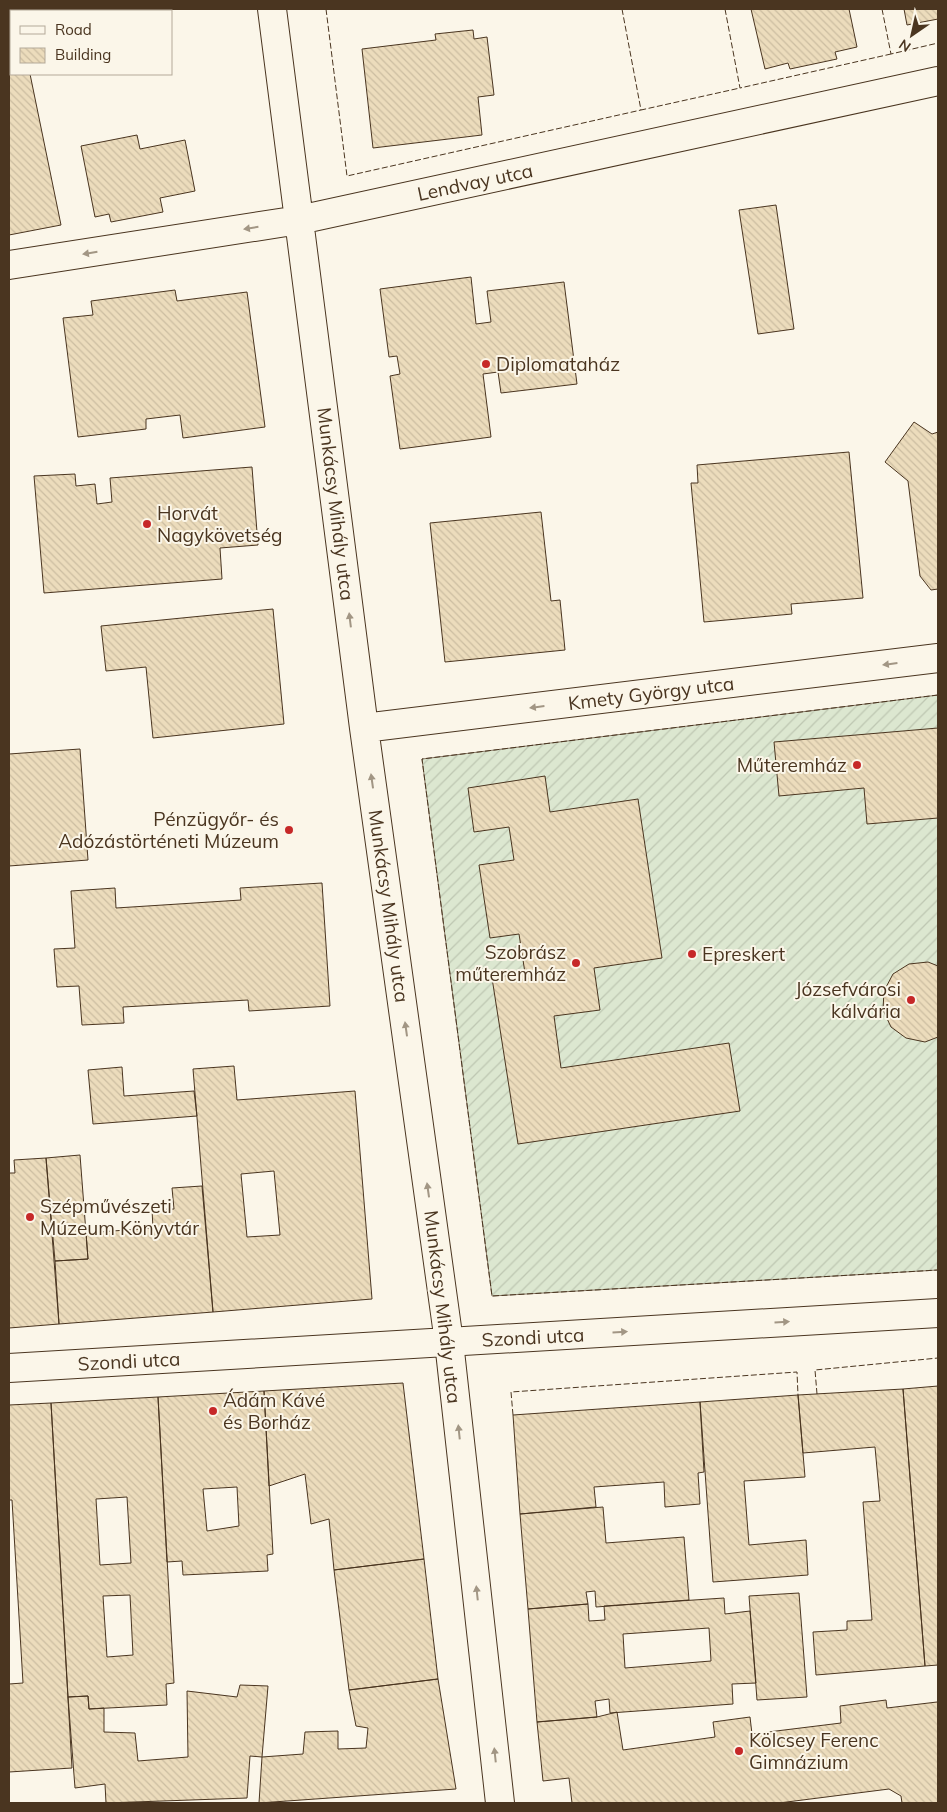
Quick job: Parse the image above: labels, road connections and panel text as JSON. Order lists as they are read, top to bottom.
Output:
{
  "streets": {
    "street": [
      "Lendvay utca",
      "Munkácsy Mihály utca",
      "Kmety György utca",
      "Szondi utca"
    ]
  },
  "crossings": [
    ["Lendvay utca", "Munkácsy Mihály utca"],
    ["Munkácsy Mihály utca", "Kmety György utca"],
    ["Munkácsy Mihály utca", "Szondi utca"]
  ],
  "one_way": ["Munkácsy Mihály utca", "Kmety György utca", "Szondi utca"],
  "places": [
    "Diplomataház",
    "Horvát Nagykövetség",
    "Műteremház",
    "Pénzügyőr- és Adózástörténeti Múzeum",
    "Epreskert",
    "Szobrász műteremház",
    "Józsefvárosi kálvária",
    "Szépművészeti Múzeum Könyvtár",
    "Ádám Kávé és Borház",
    "Kölcsey Ferenc Gimnázium"
  ],
  "legend": ["Road", "Building"],
  "north": "bottom left"
}
